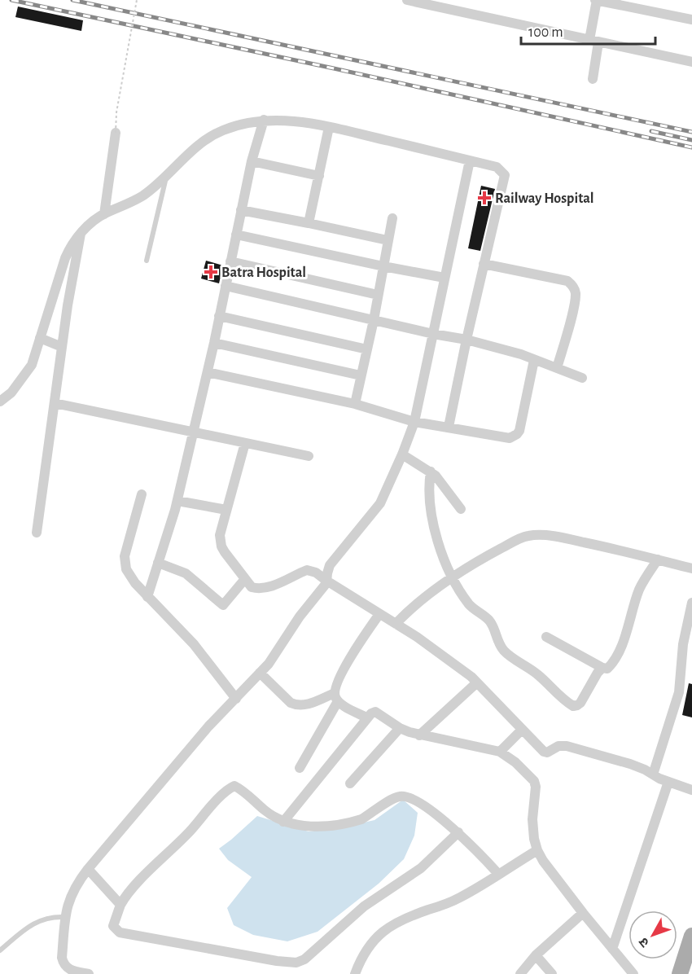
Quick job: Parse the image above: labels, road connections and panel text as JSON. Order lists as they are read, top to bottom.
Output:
{
  "places": {
    "health": ["Railway Hospital", "Batra Hospital"]
  },
  "scale_bar": "100 m",
  "north": "bottom left"
}
